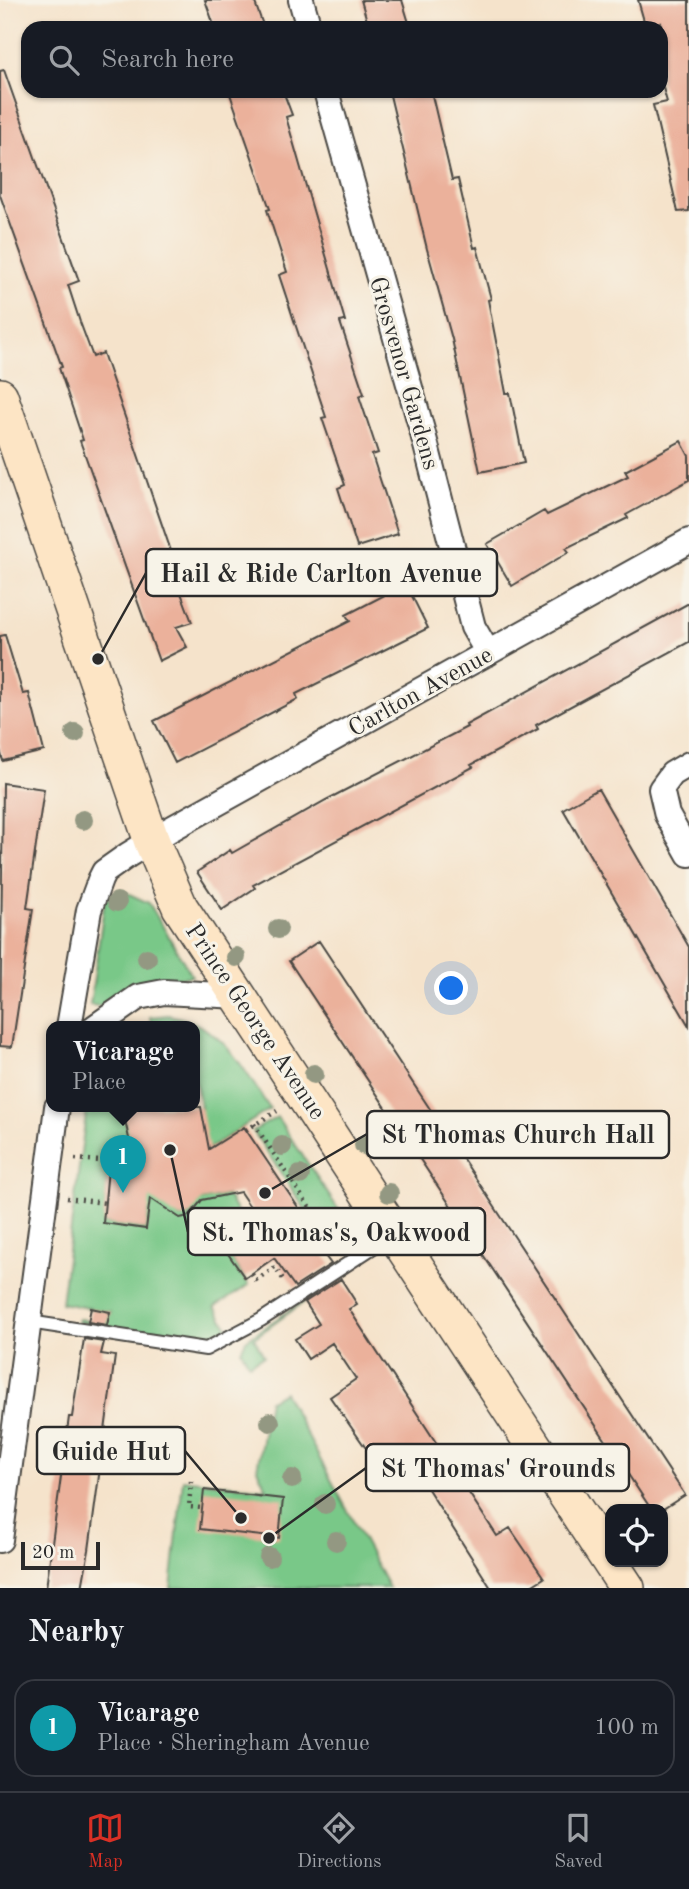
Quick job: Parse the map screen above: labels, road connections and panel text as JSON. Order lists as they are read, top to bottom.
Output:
{
  "streets": {
    "street": ["Grosvenor Gardens", "Carlton Avenue", "Prince George Avenue"]
  },
  "crossings": [
    ["Grosvenor Gardens", "Carlton Avenue"],
    ["Carlton Avenue", "Prince George Avenue"]
  ],
  "places": [
    "Hail & Ride Carlton Avenue",
    "St. Thomas's, Oakwood",
    "St Thomas Church Hall",
    "Guide Hut",
    "St Thomas' Grounds"
  ],
  "scale_bar": "20 m",
  "page": {
    "search": "Search here",
    "popup": ["Vicarage", "Place"],
    "pins": "1",
    "scale": "20 m",
    "heading": "Nearby",
    "list": [
      {
        "mark": "1",
        "name": "Vicarage",
        "note": "Place · Sheringham Avenue",
        "value": "100 m"
      }
    ],
    "nav": ["Map", "Directions", "Saved"]
  }
}
